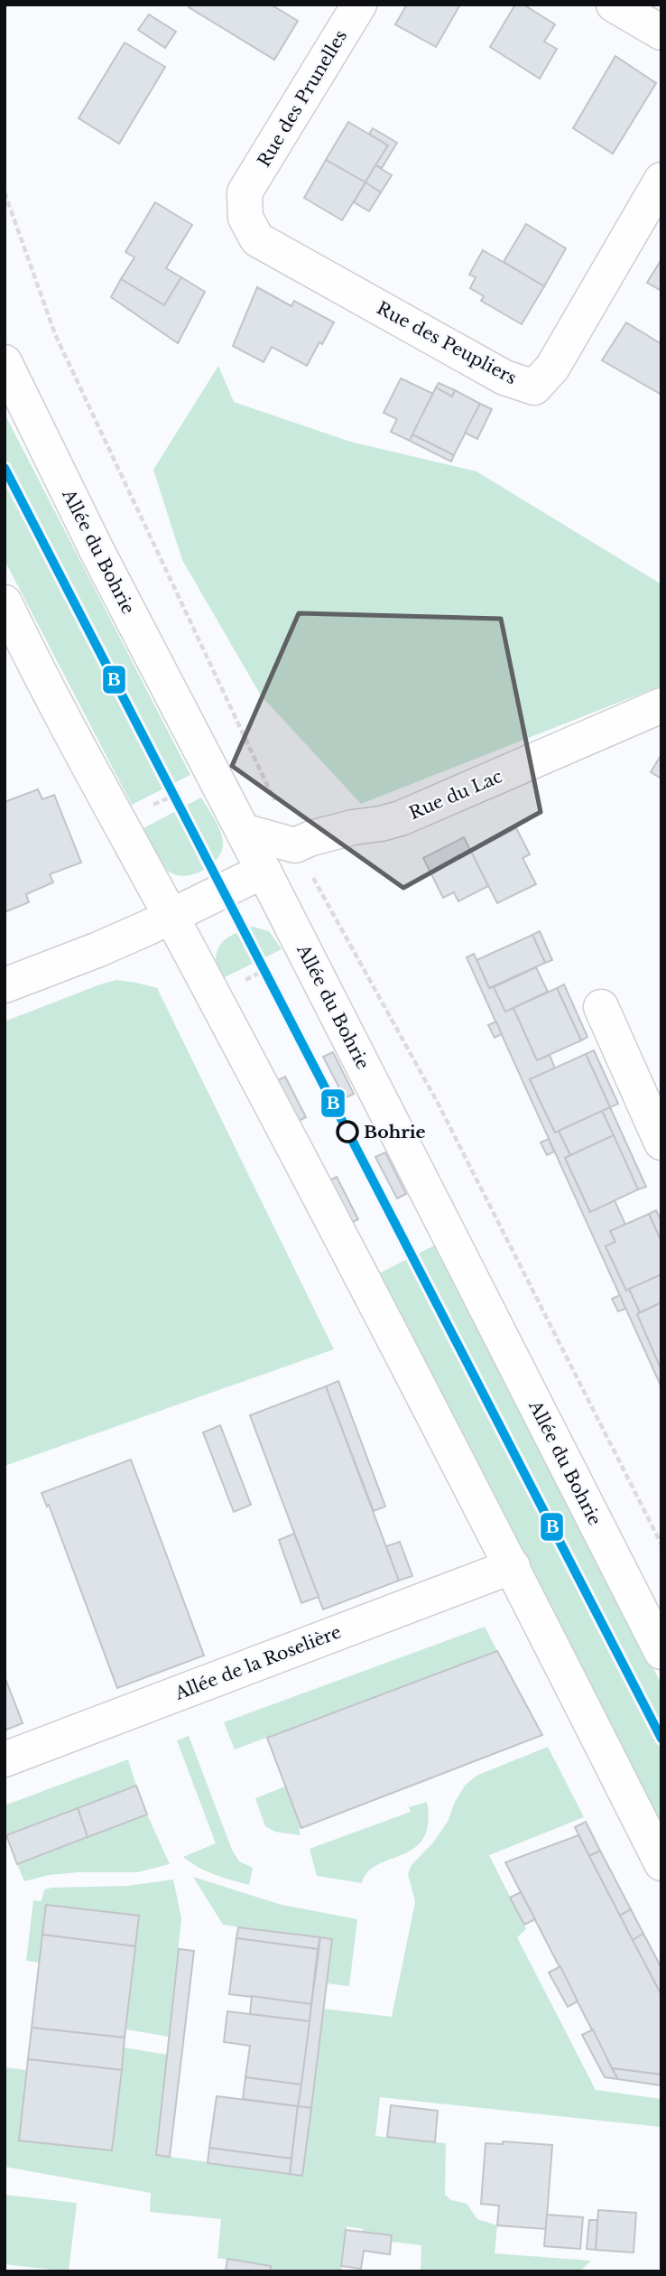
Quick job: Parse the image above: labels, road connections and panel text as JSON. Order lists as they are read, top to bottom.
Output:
{
  "streets": {
    "main road": [
      "Rue des Prunelles",
      "Rue des Peupliers",
      "Allée du Bohrie",
      "Rue du Lac",
      "Allée de la Roselière"
    ]
  },
  "crossings": [
    ["Rue des Prunelles", "Rue des Peupliers"],
    ["Allée du Bohrie", "Rue du Lac"]
  ],
  "places": ["Bohrie"],
  "lines": ["transit line B"]
}
